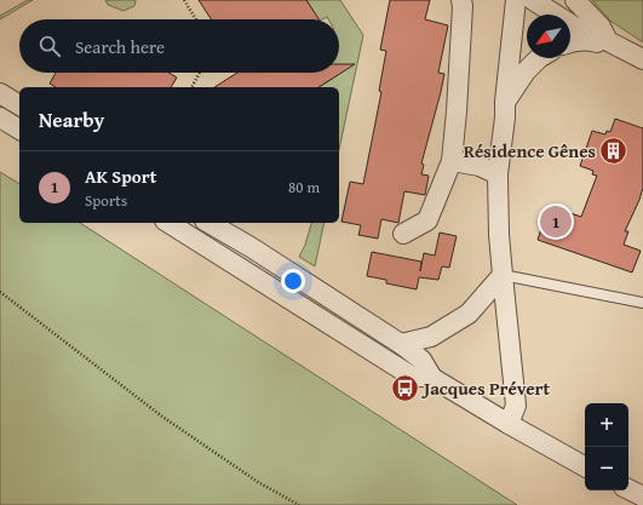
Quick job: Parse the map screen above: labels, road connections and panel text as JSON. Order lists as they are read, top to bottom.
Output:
{
  "places": {
    "building": ["Résidence Gênes"],
    "bus stop": ["Jacques Prévert"]
  },
  "north": "bottom left",
  "page": {
    "search": "Search here",
    "heading": "Nearby",
    "list": [
      {
        "mark": "1",
        "name": "AK Sport",
        "note": "Sports",
        "value": "80 m"
      }
    ],
    "pins": "1",
    "map_buttons": ["+", "−"]
  }
}
